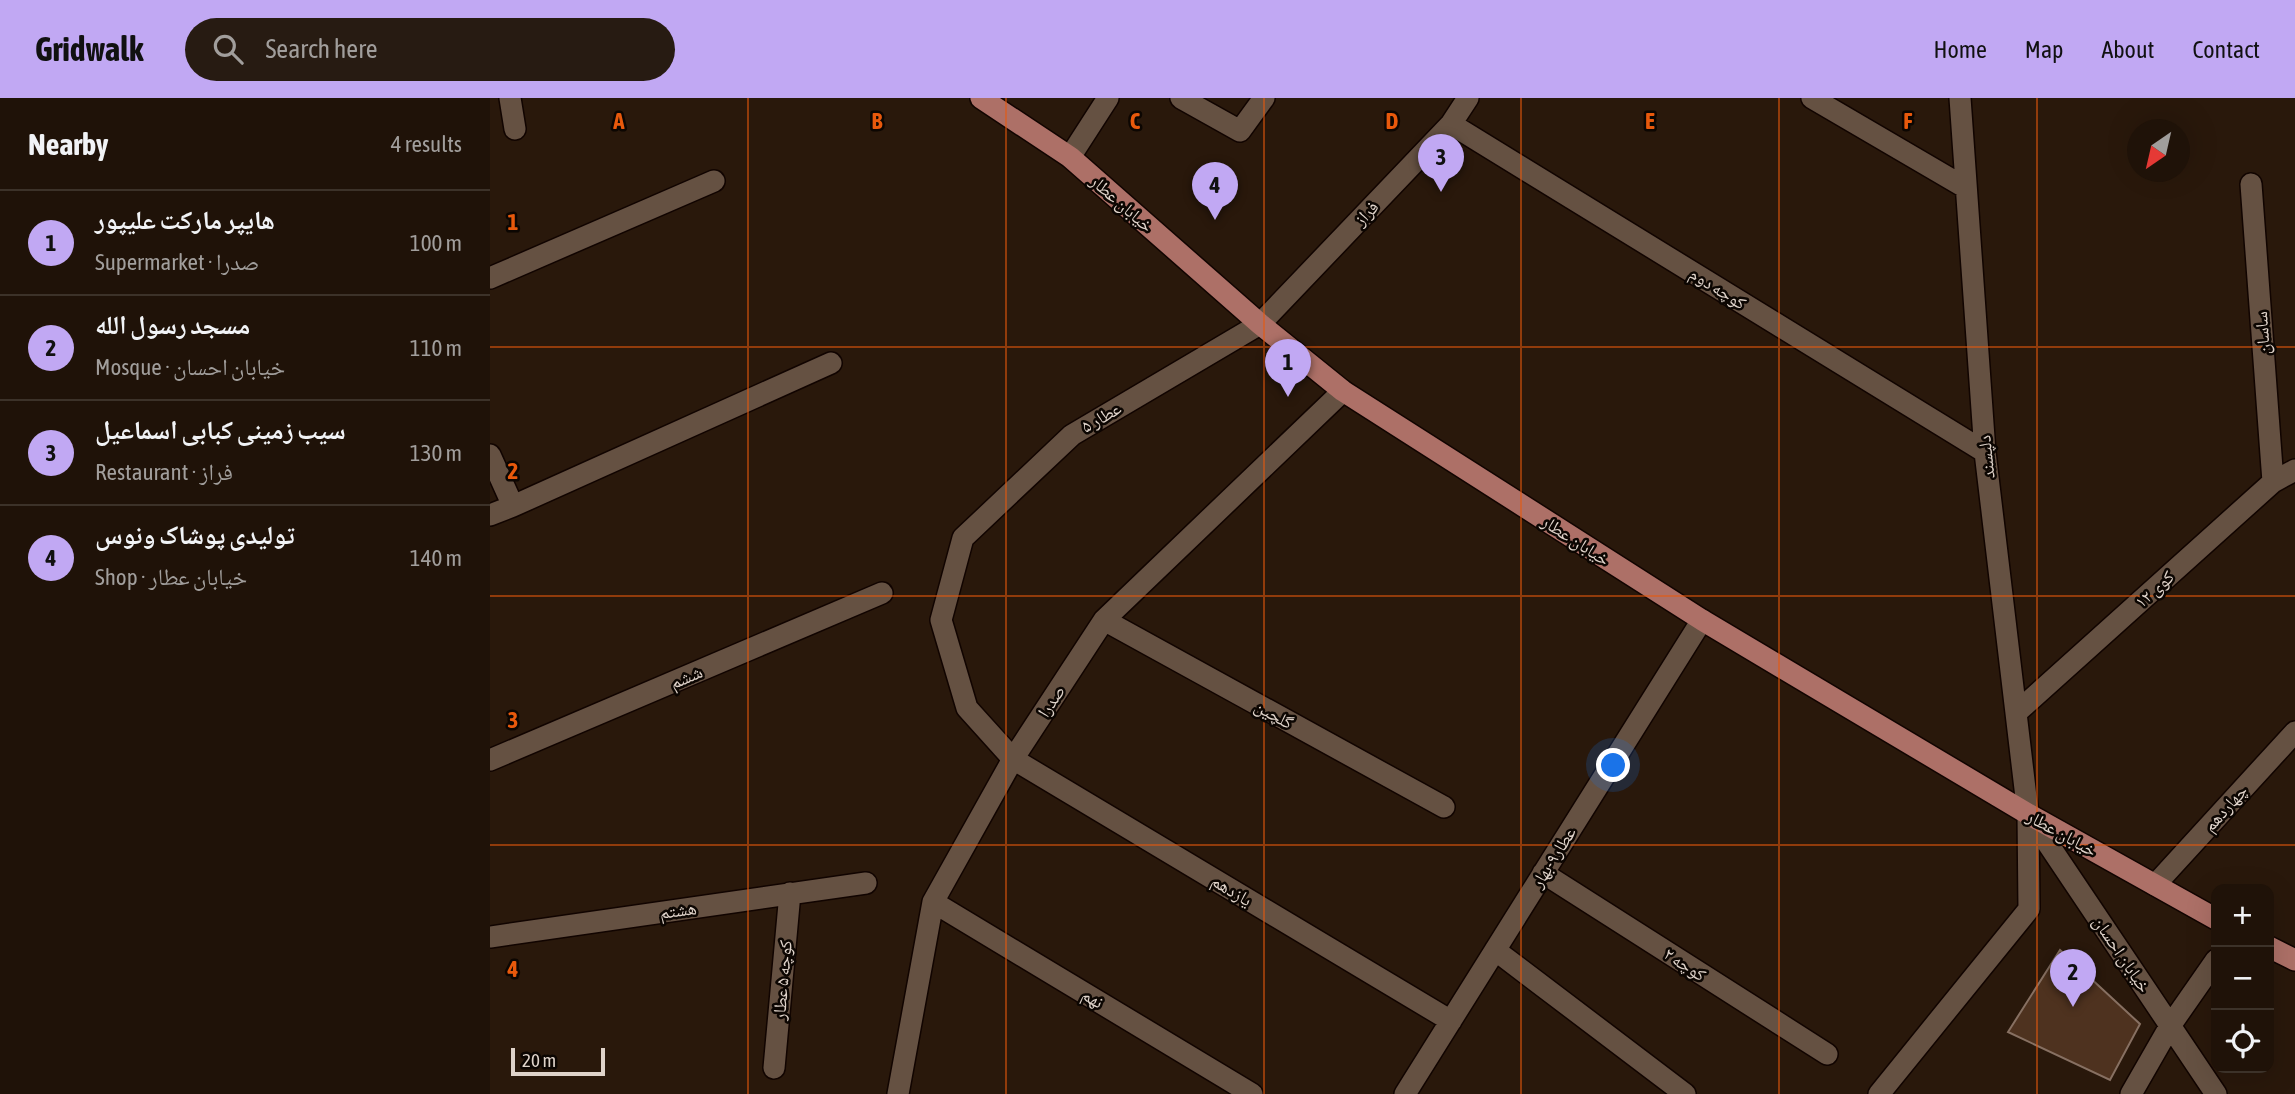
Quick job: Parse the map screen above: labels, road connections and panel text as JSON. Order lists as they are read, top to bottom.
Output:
{
  "streets": {
    "main road": ["خیابان عطار"],
    "street": [
      "فراز",
      "کوچه دوم",
      "ساسان",
      "عطار ۵",
      "دلپسند",
      "کوی ۱۲",
      "ششم",
      "صدرا",
      "گلچین",
      "چهاردهم",
      "عطار۹-بهار",
      "یازدهم",
      "هشتم",
      "خیابان احسان",
      "کوچه ۲",
      "کوچه ۵ عطار",
      "نهم"
    ]
  },
  "crossings": [
    ["خیابان عطار", "فراز"],
    ["خیابان عطار", "عطار ۵"],
    ["خیابان عطار", "دلپسند"],
    ["خیابان عطار", "صدرا"],
    ["خیابان عطار", "چهاردهم"],
    ["خیابان عطار", "عطار۹-بهار"],
    ["خیابان عطار", "خیابان احسان"],
    ["فراز", "کوچه دوم"],
    ["فراز", "عطار ۵"],
    ["کوچه دوم", "دلپسند"],
    ["ساسان", "کوی ۱۲"],
    ["عطار ۵", "یازدهم"],
    ["دلپسند", "کوی ۱۲"],
    ["دلپسند", "خیابان احسان"],
    ["صدرا", "گلچین"],
    ["صدرا", "یازدهم"],
    ["صدرا", "نهم"],
    ["عطار۹-بهار", "یازدهم"],
    ["عطار۹-بهار", "کوچه ۲"],
    ["هشتم", "کوچه ۵ عطار"]
  ],
  "scale_bar": "20 m",
  "north": "bottom left",
  "page": {
    "header": "Gridwalk",
    "search": "Search here",
    "nav": [
      "Home",
      "Map",
      "About",
      "Contact"
    ],
    "heading": ["Nearby", "4 results"],
    "pins": [
      "3",
      "4",
      "1",
      "2"
    ],
    "list": [
      {
        "mark": "1",
        "name": "هایپر مارکت علیپور",
        "note": "Supermarket · صدرا",
        "value": "100 m"
      },
      {
        "mark": "2",
        "name": "مسجد رسول الله",
        "note": "Mosque · خیابان احسان",
        "value": "110 m"
      },
      {
        "mark": "3",
        "name": "سیب زمینی کبابی اسماعیل",
        "note": "Restaurant · فراز",
        "value": "130 m"
      },
      {
        "mark": "4",
        "name": "تولیدی پوشاک ونوس",
        "note": "Shop · خیابان عطار",
        "value": "140 m"
      }
    ],
    "map_buttons": ["+", "−"],
    "scale": "20 m"
  },
  "grid": {
    "columns": [
      "A",
      "B",
      "C",
      "D",
      "E",
      "F"
    ],
    "rows": [
      "1",
      "2",
      "3",
      "4"
    ]
  }
}
